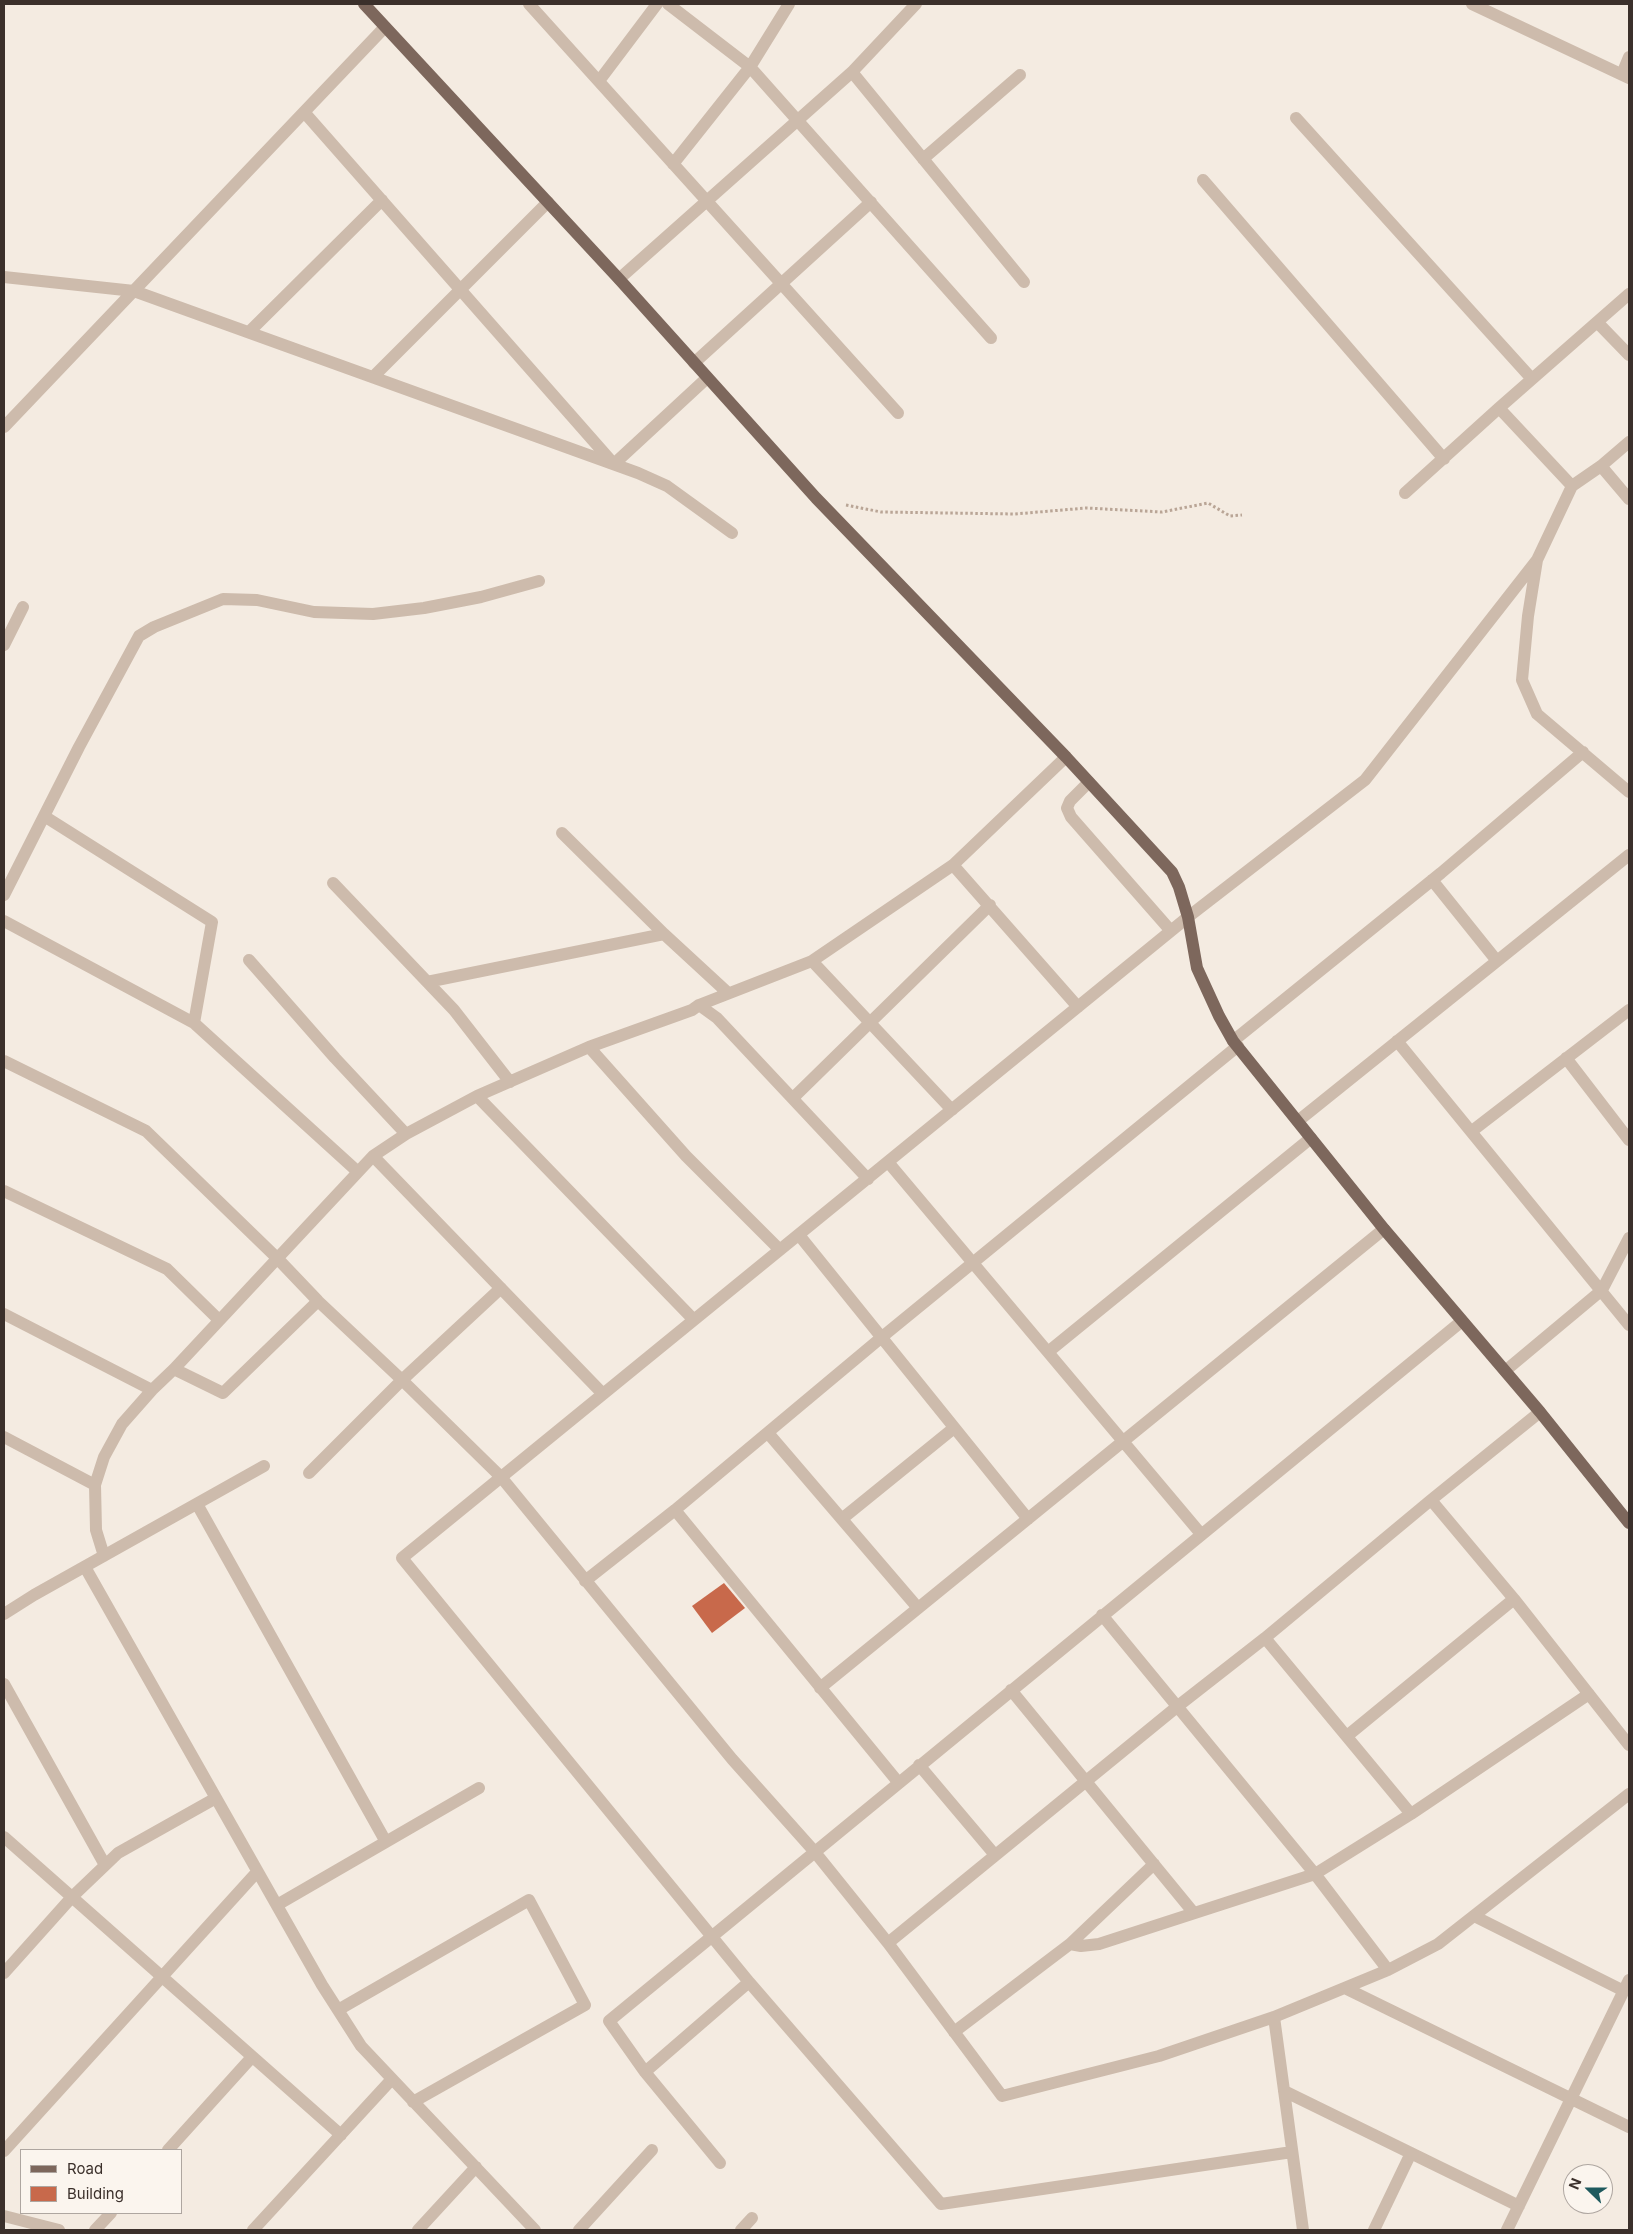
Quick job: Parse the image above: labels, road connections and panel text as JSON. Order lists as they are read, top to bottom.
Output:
{
  "legend": ["Road", "Building"],
  "north": "left"
}
